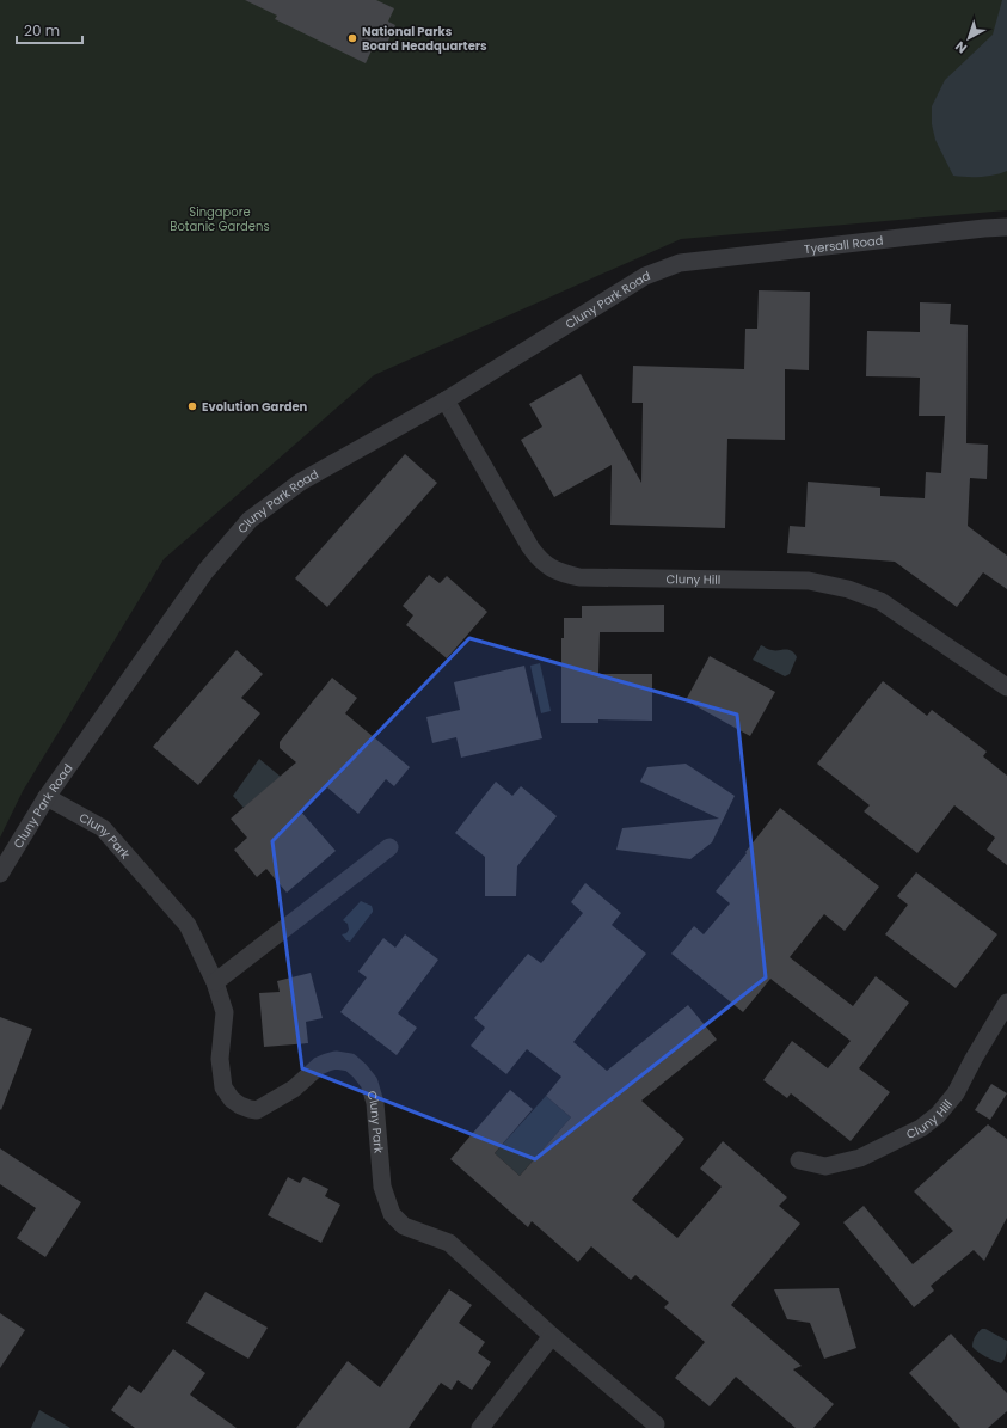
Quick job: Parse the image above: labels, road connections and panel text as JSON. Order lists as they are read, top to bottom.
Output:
{
  "streets": {
    "street": [
      "Tyersall Road",
      "Cluny Park Road",
      "Cluny Hill",
      "Cluny Park"
    ]
  },
  "crossings": [
    ["Tyersall Road", "Cluny Park Road"],
    ["Cluny Park Road", "Cluny Hill"],
    ["Cluny Park Road", "Cluny Park"]
  ],
  "parks": ["Singapore Botanic Gardens"],
  "places": ["National Parks Board Headquarters", "Evolution Garden"],
  "scale_bar": "20 m",
  "north": "bottom left"
}
